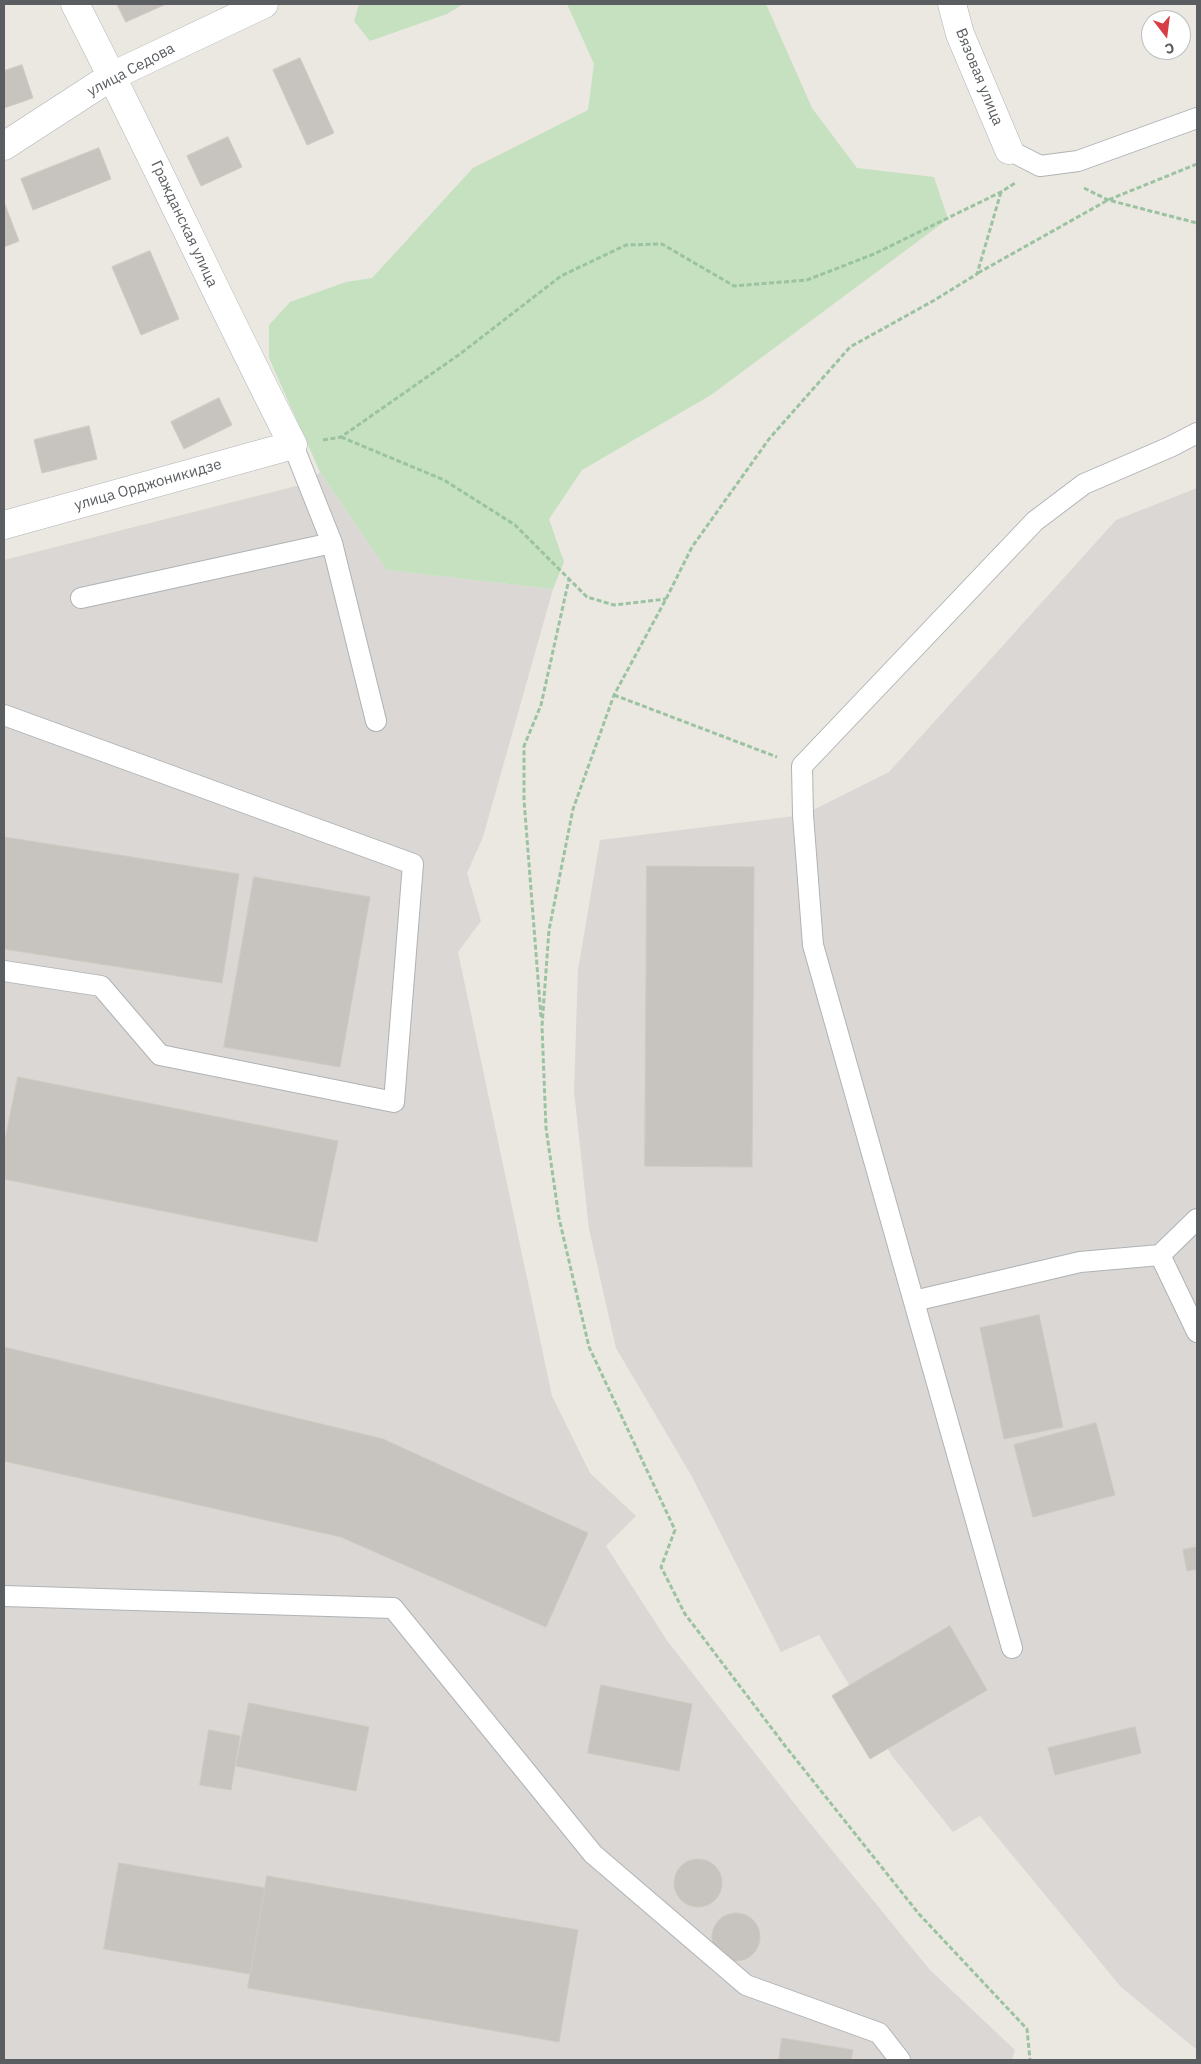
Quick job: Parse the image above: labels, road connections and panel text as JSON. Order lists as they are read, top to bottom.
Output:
{
  "streets": {
    "street": [
      "улица Седова",
      "Вязовая улица",
      "Гражданская улица",
      "улица Орджоникидзе"
    ]
  },
  "crossings": [
    ["улица Седова", "Гражданская улица"],
    ["Гражданская улица", "улица Орджоникидзе"]
  ],
  "north": "bottom"
}
